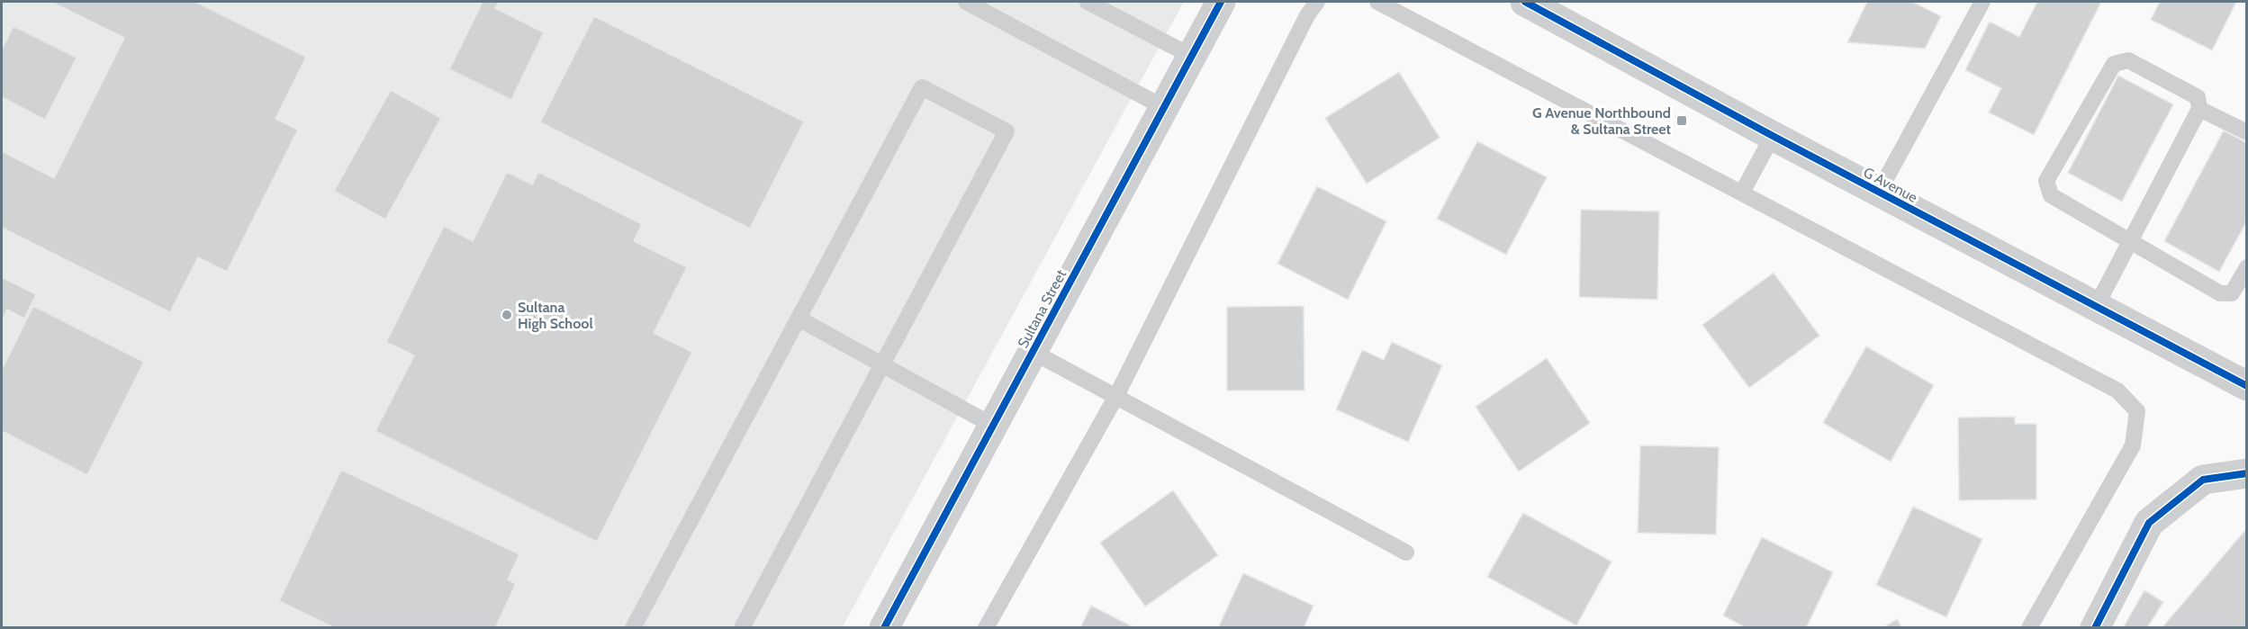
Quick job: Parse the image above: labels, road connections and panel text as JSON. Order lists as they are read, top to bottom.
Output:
{
  "streets": {
    "street": ["G Avenue", "Sultana Street"]
  },
  "places": {
    "transit": ["G Avenue Northbound & Sultana Street"],
    "other": ["Sultana High School"]
  }
}
